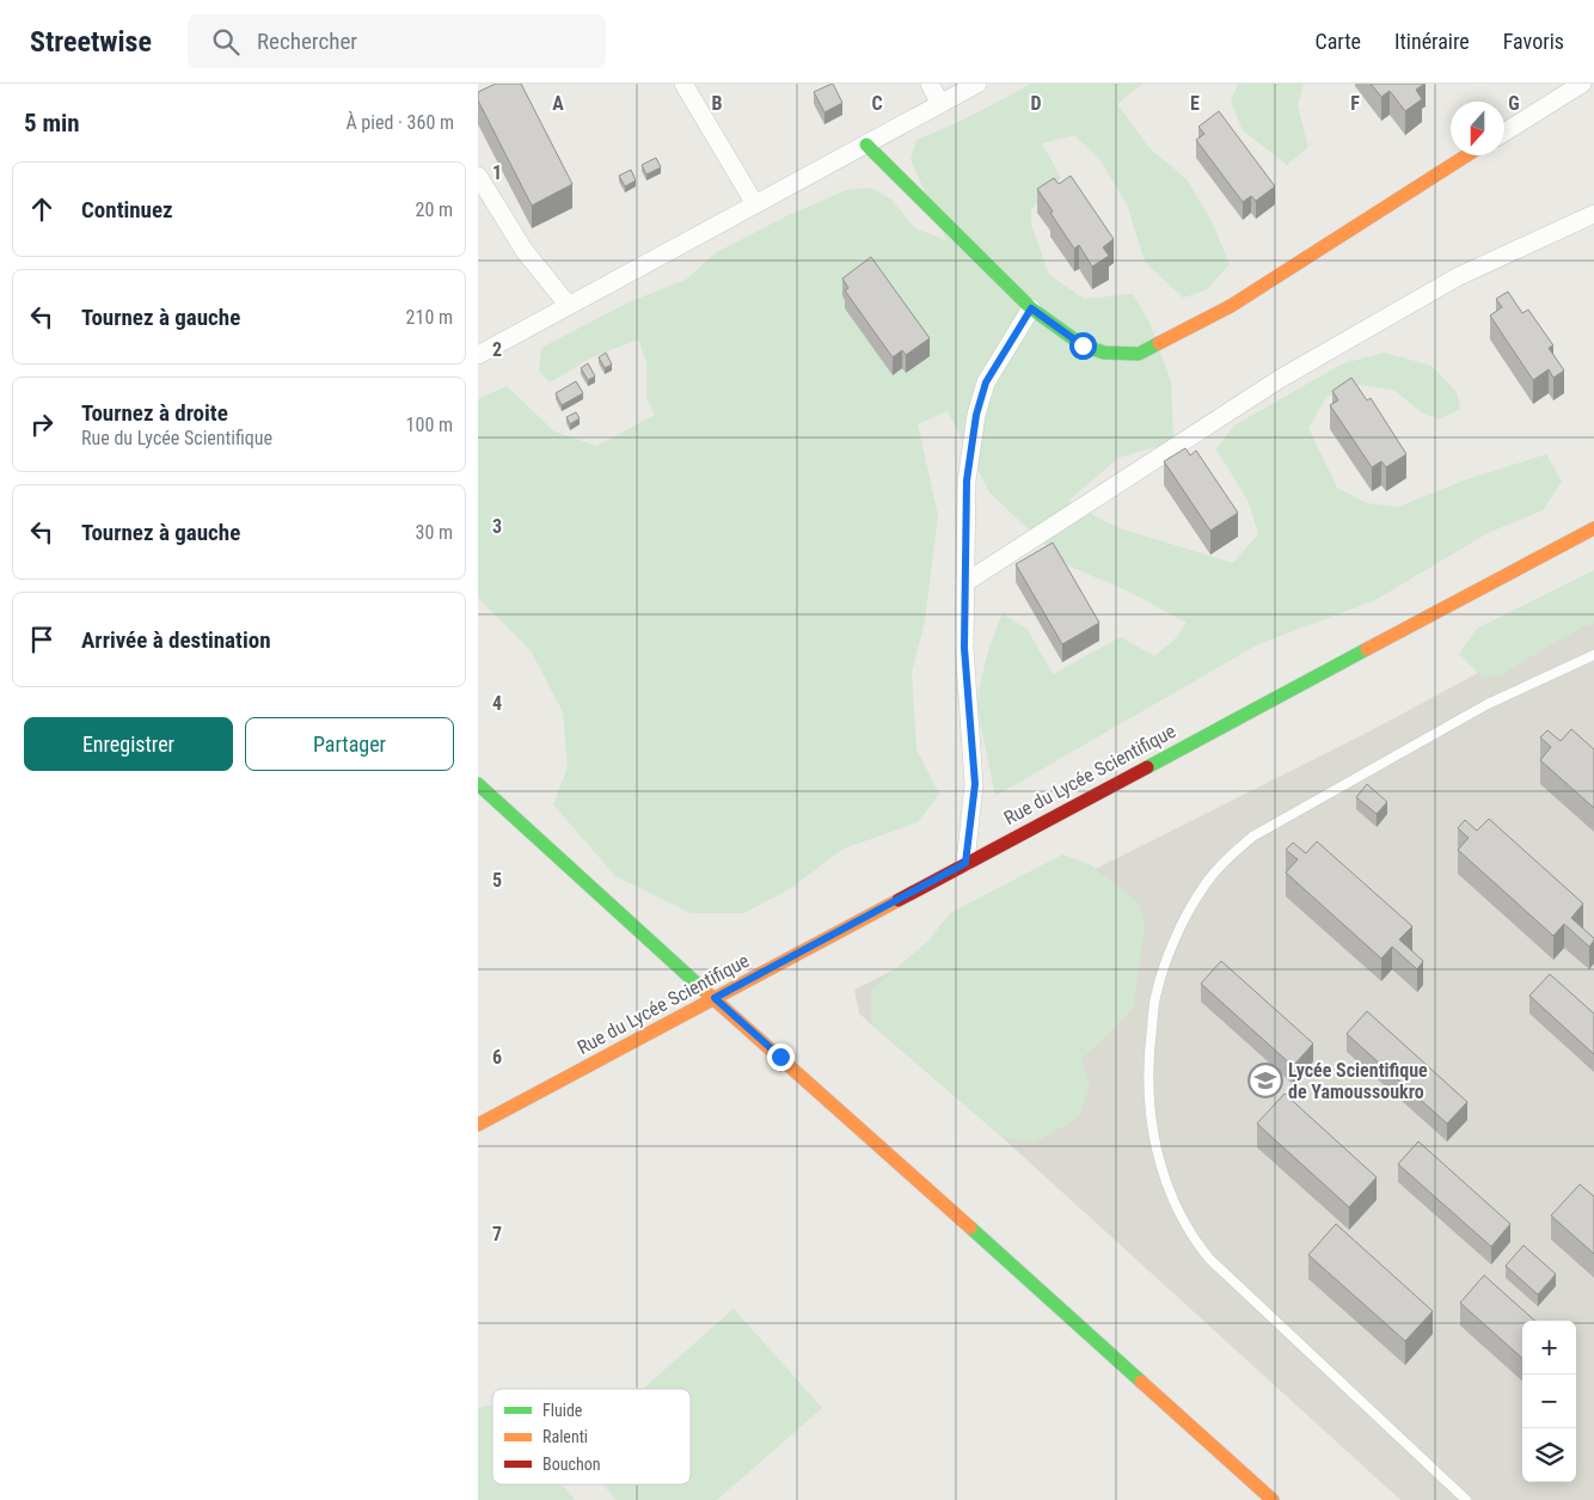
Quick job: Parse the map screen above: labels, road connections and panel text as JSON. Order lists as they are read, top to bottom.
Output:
{
  "streets": {
    "street": ["Rue du Lycée Scientifique"]
  },
  "places": {
    "school or university": ["Lycée Scientifique de Yamoussoukro"]
  },
  "legend": ["Fluide", "Ralenti", "Bouchon"],
  "north": "bottom",
  "page": {
    "header": "Streetwise",
    "search": "Rechercher",
    "nav": ["Carte", "Itinéraire", "Favoris"],
    "heading": ["5 min", "À pied · 360 m"],
    "list": [
      ["Continuez", "20 m"],
      ["Tournez à gauche", "210 m"],
      ["Tournez à droite", "Rue du Lycée Scientifique", "100 m"],
      ["Tournez à gauche", "30 m"],
      "Arrivée à destination"
    ],
    "buttons": ["Enregistrer", "Partager"],
    "map_buttons": ["+", "−"]
  },
  "grid": {
    "columns": [
      "A",
      "B",
      "C",
      "D",
      "E",
      "F",
      "G"
    ],
    "rows": [
      "1",
      "2",
      "3",
      "4",
      "5",
      "6",
      "7"
    ]
  }
}
